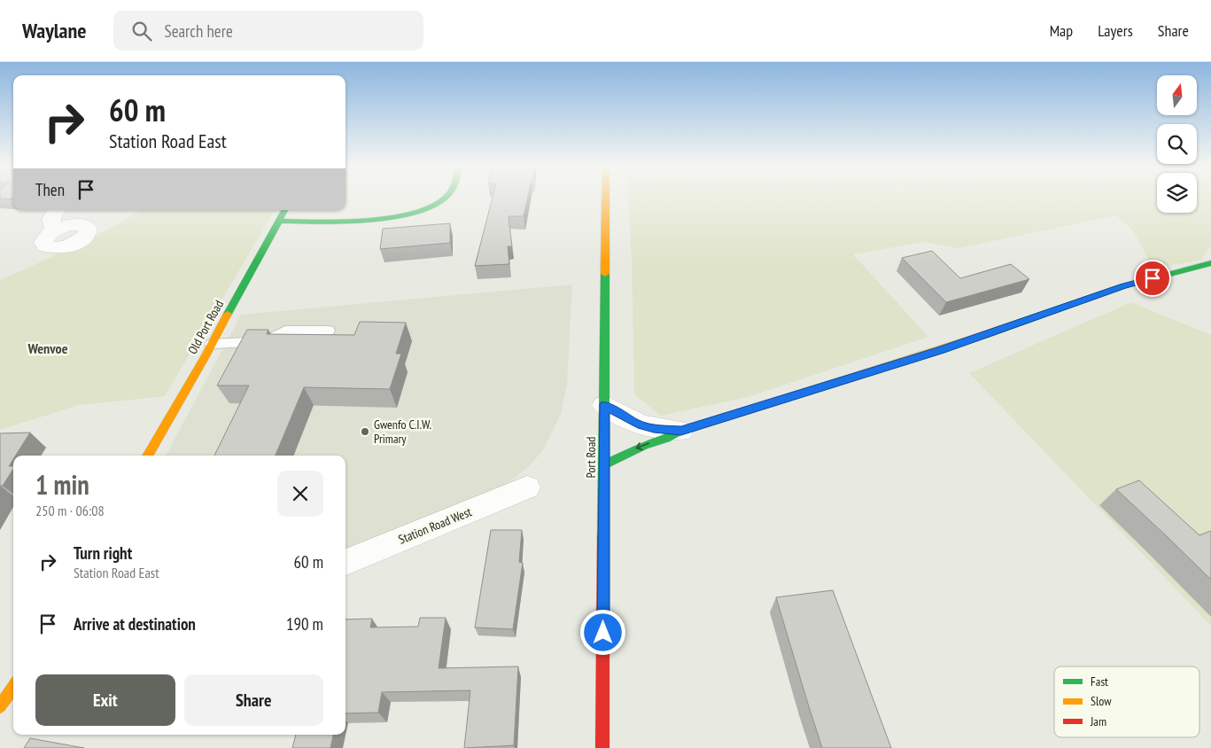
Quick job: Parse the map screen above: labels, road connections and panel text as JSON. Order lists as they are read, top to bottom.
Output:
{
  "streets": {
    "street": ["Old Port Road", "Port Road", "Station Road West"]
  },
  "districts": ["Wenvoe"],
  "places": ["Gwenfo C.I.W. Primary"],
  "legend": ["Fast", "Slow", "Jam"],
  "north": "top",
  "page": {
    "header": "Waylane",
    "search": "Search here",
    "nav": ["Map", "Layers", "Share"],
    "turn": ["60 m", "Station Road East"],
    "then": "Then",
    "heading": ["1 min", "250 m · 06:08"],
    "list": [
      {
        "name": "Turn right",
        "note": "Station Road East",
        "value": "60 m"
      },
      {
        "name": "Arrive at destination",
        "value": "190 m"
      }
    ],
    "buttons": ["Exit", "Share"]
  }
}
